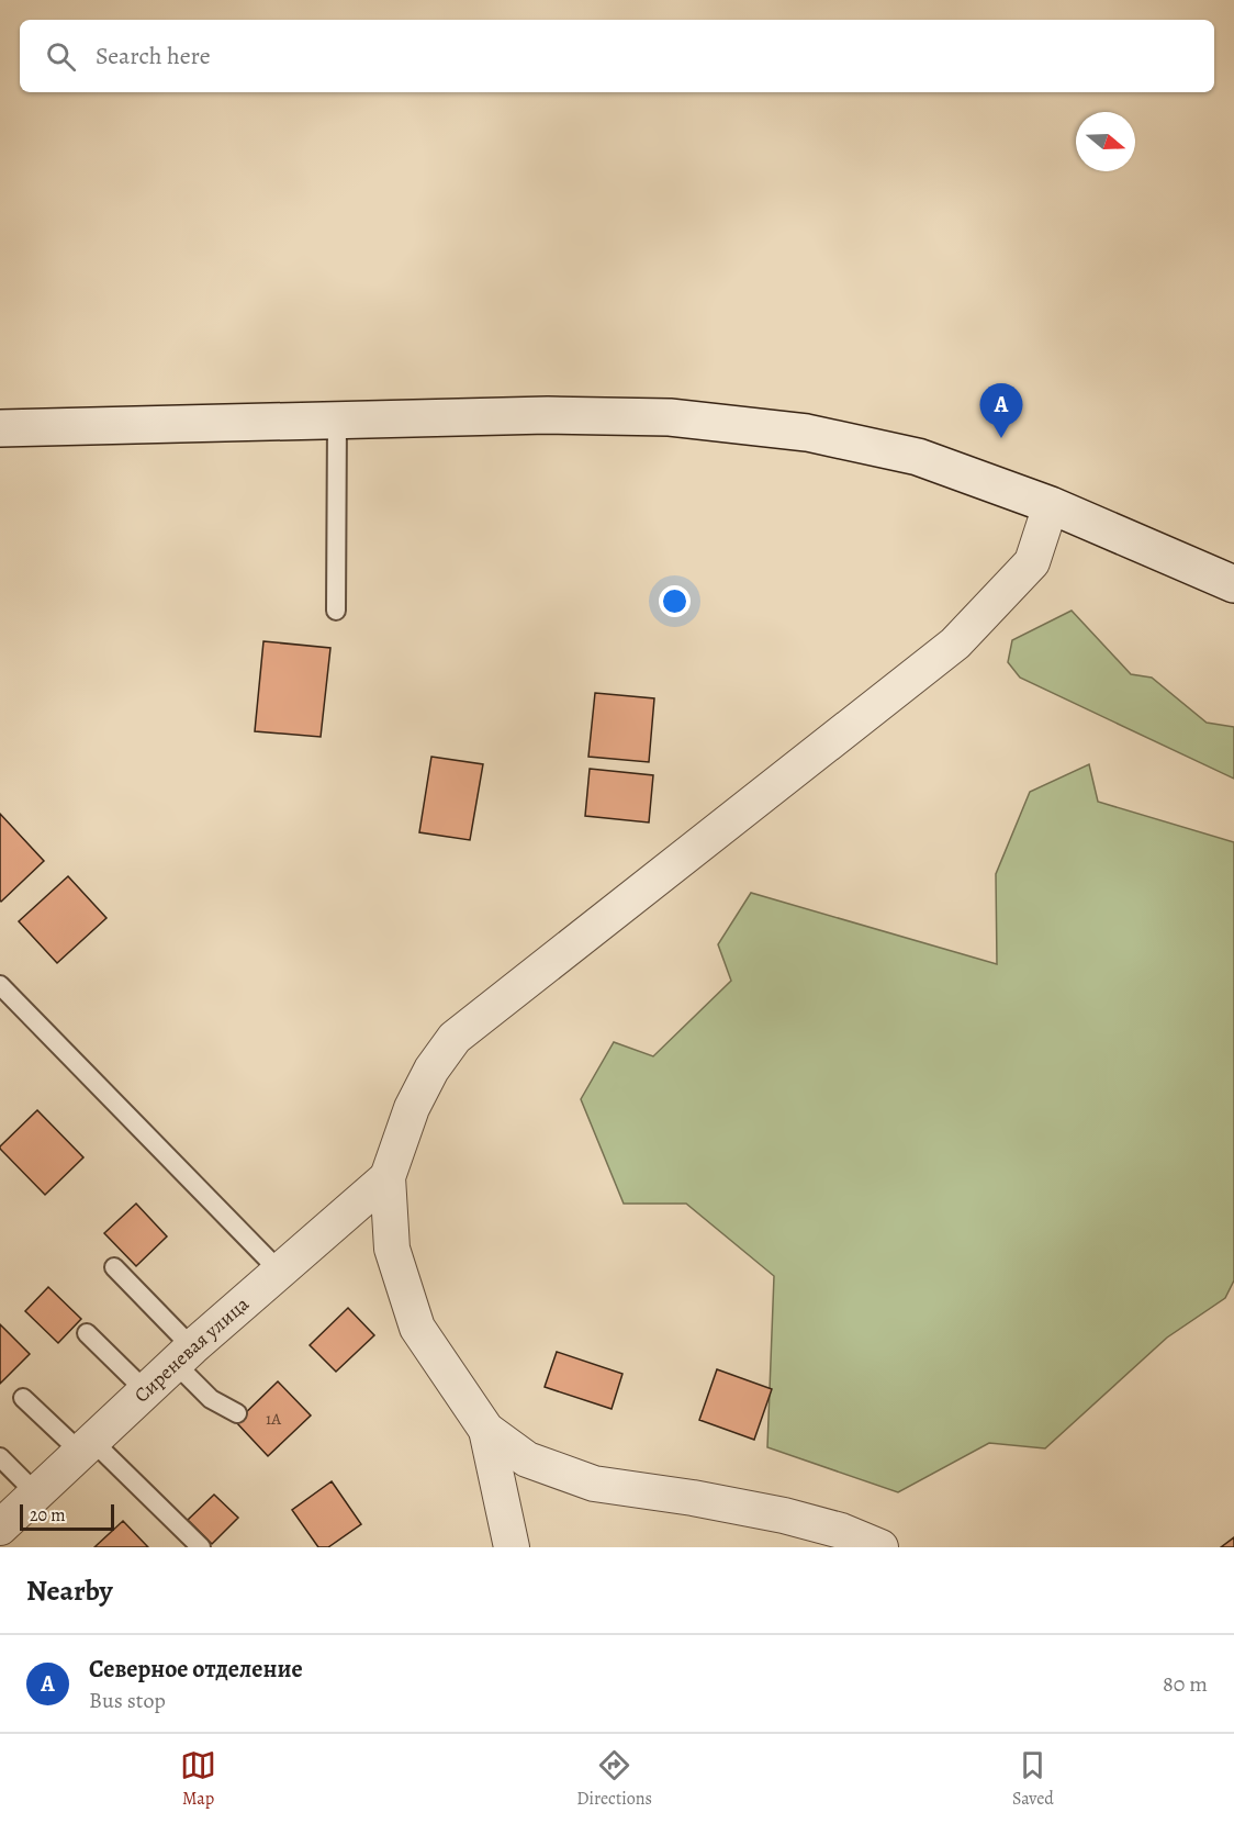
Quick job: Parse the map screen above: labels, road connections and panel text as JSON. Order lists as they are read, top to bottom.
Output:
{
  "streets": {
    "street": ["Сиреневая улица"]
  },
  "house_numbers": ["1А"],
  "scale_bar": "20 m",
  "north": "right",
  "page": {
    "search": "Search here",
    "pins": "A",
    "scale": "20 m",
    "heading": "Nearby",
    "list": [
      {
        "mark": "A",
        "name": "Северное отделение",
        "note": "Bus stop",
        "value": "80 m"
      }
    ],
    "nav": ["Map", "Directions", "Saved"]
  }
}
